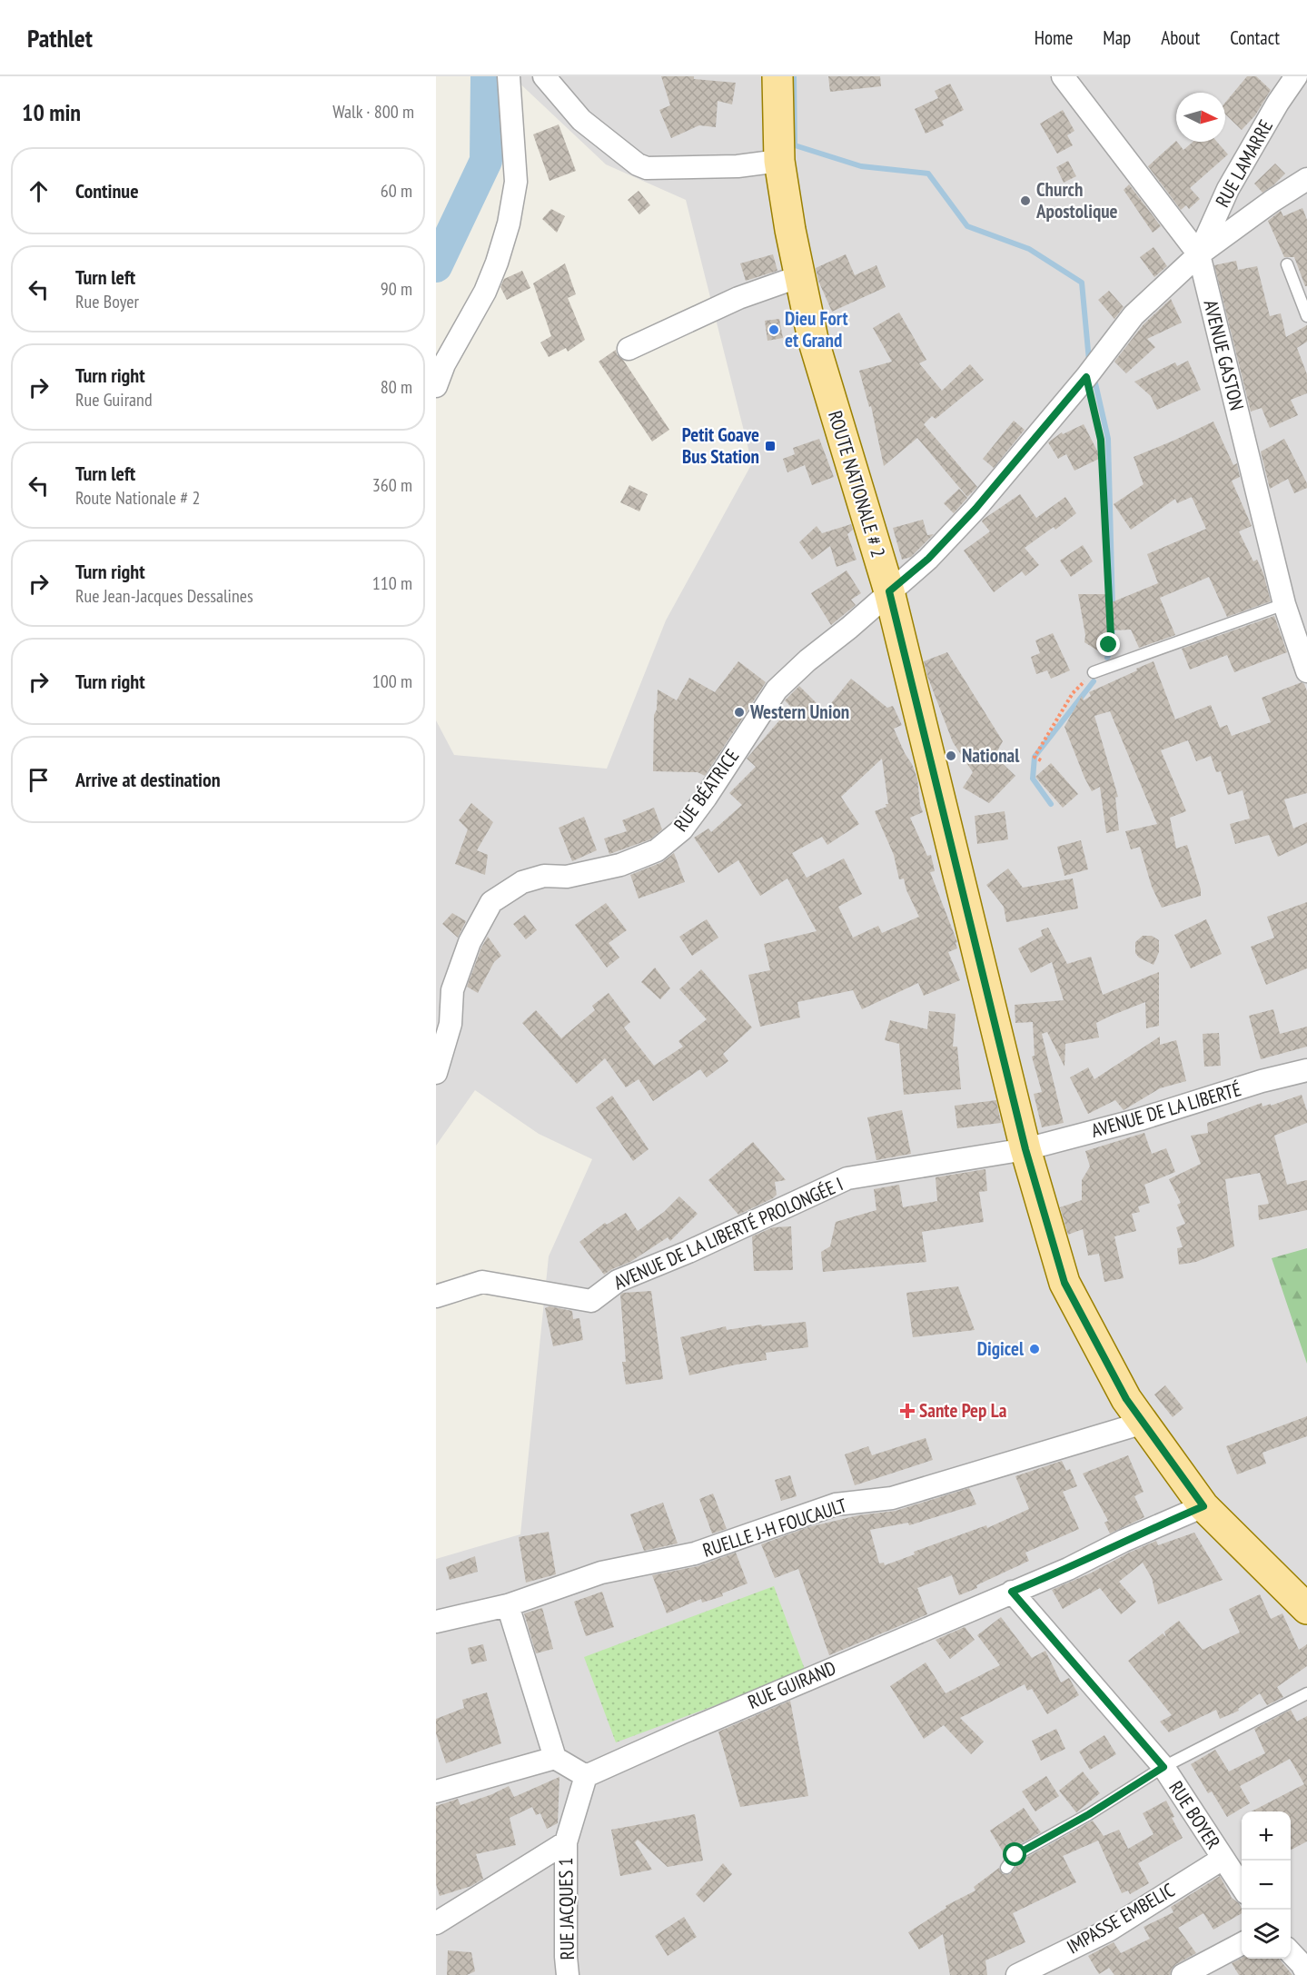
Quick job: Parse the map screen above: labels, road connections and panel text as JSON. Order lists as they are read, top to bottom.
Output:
{
  "streets": {
    "main road": ["ROUTE NATIONALE # 2"],
    "street": [
      "RUE LAMARRE",
      "AVENUE GASTON",
      "RUE BÉATRICE",
      "AVENUE DE LA LIBERTÉ",
      "AVENUE DE LA LIBERTÉ PROLONGÉE I",
      "RUELLE J-H FOUCAULT",
      "RUE GUIRAND",
      "RUE BOYER",
      "RUE JACQUES 1",
      "IMPASSE EMBELIC"
    ]
  },
  "crossings": [
    ["RUE LAMARRE", "AVENUE GASTON"],
    ["RUE LAMARRE", "RUE BÉATRICE"],
    ["AVENUE GASTON", "RUE BÉATRICE"],
    ["ROUTE NATIONALE # 2", "RUE BÉATRICE"],
    ["ROUTE NATIONALE # 2", "AVENUE DE LA LIBERTÉ"],
    ["ROUTE NATIONALE # 2", "AVENUE DE LA LIBERTÉ PROLONGÉE I"],
    ["ROUTE NATIONALE # 2", "RUELLE J-H FOUCAULT"],
    ["ROUTE NATIONALE # 2", "RUE GUIRAND"],
    ["AVENUE DE LA LIBERTÉ", "AVENUE DE LA LIBERTÉ PROLONGÉE I"],
    ["RUE GUIRAND", "RUE BOYER"],
    ["RUE BOYER", "IMPASSE EMBELIC"]
  ],
  "places": {
    "other": [
      "Church Apostolique",
      "Dieu Fort et Grand",
      "Western Union",
      "National",
      "Digicel"
    ],
    "transit": ["Petit Goave Bus Station"],
    "health": ["Sante Pep La"]
  },
  "north": "right",
  "page": {
    "header": "Pathlet",
    "nav": [
      "Home",
      "Map",
      "About",
      "Contact"
    ],
    "heading": ["10 min", "Walk · 800 m"],
    "list": [
      ["Continue", "60 m"],
      ["Turn left", "Rue Boyer", "90 m"],
      ["Turn right", "Rue Guirand", "80 m"],
      ["Turn left", "Route Nationale # 2", "360 m"],
      ["Turn right", "Rue Jean-Jacques Dessalines", "110 m"],
      ["Turn right", "100 m"],
      "Arrive at destination"
    ],
    "map_buttons": ["+", "−"]
  }
}
